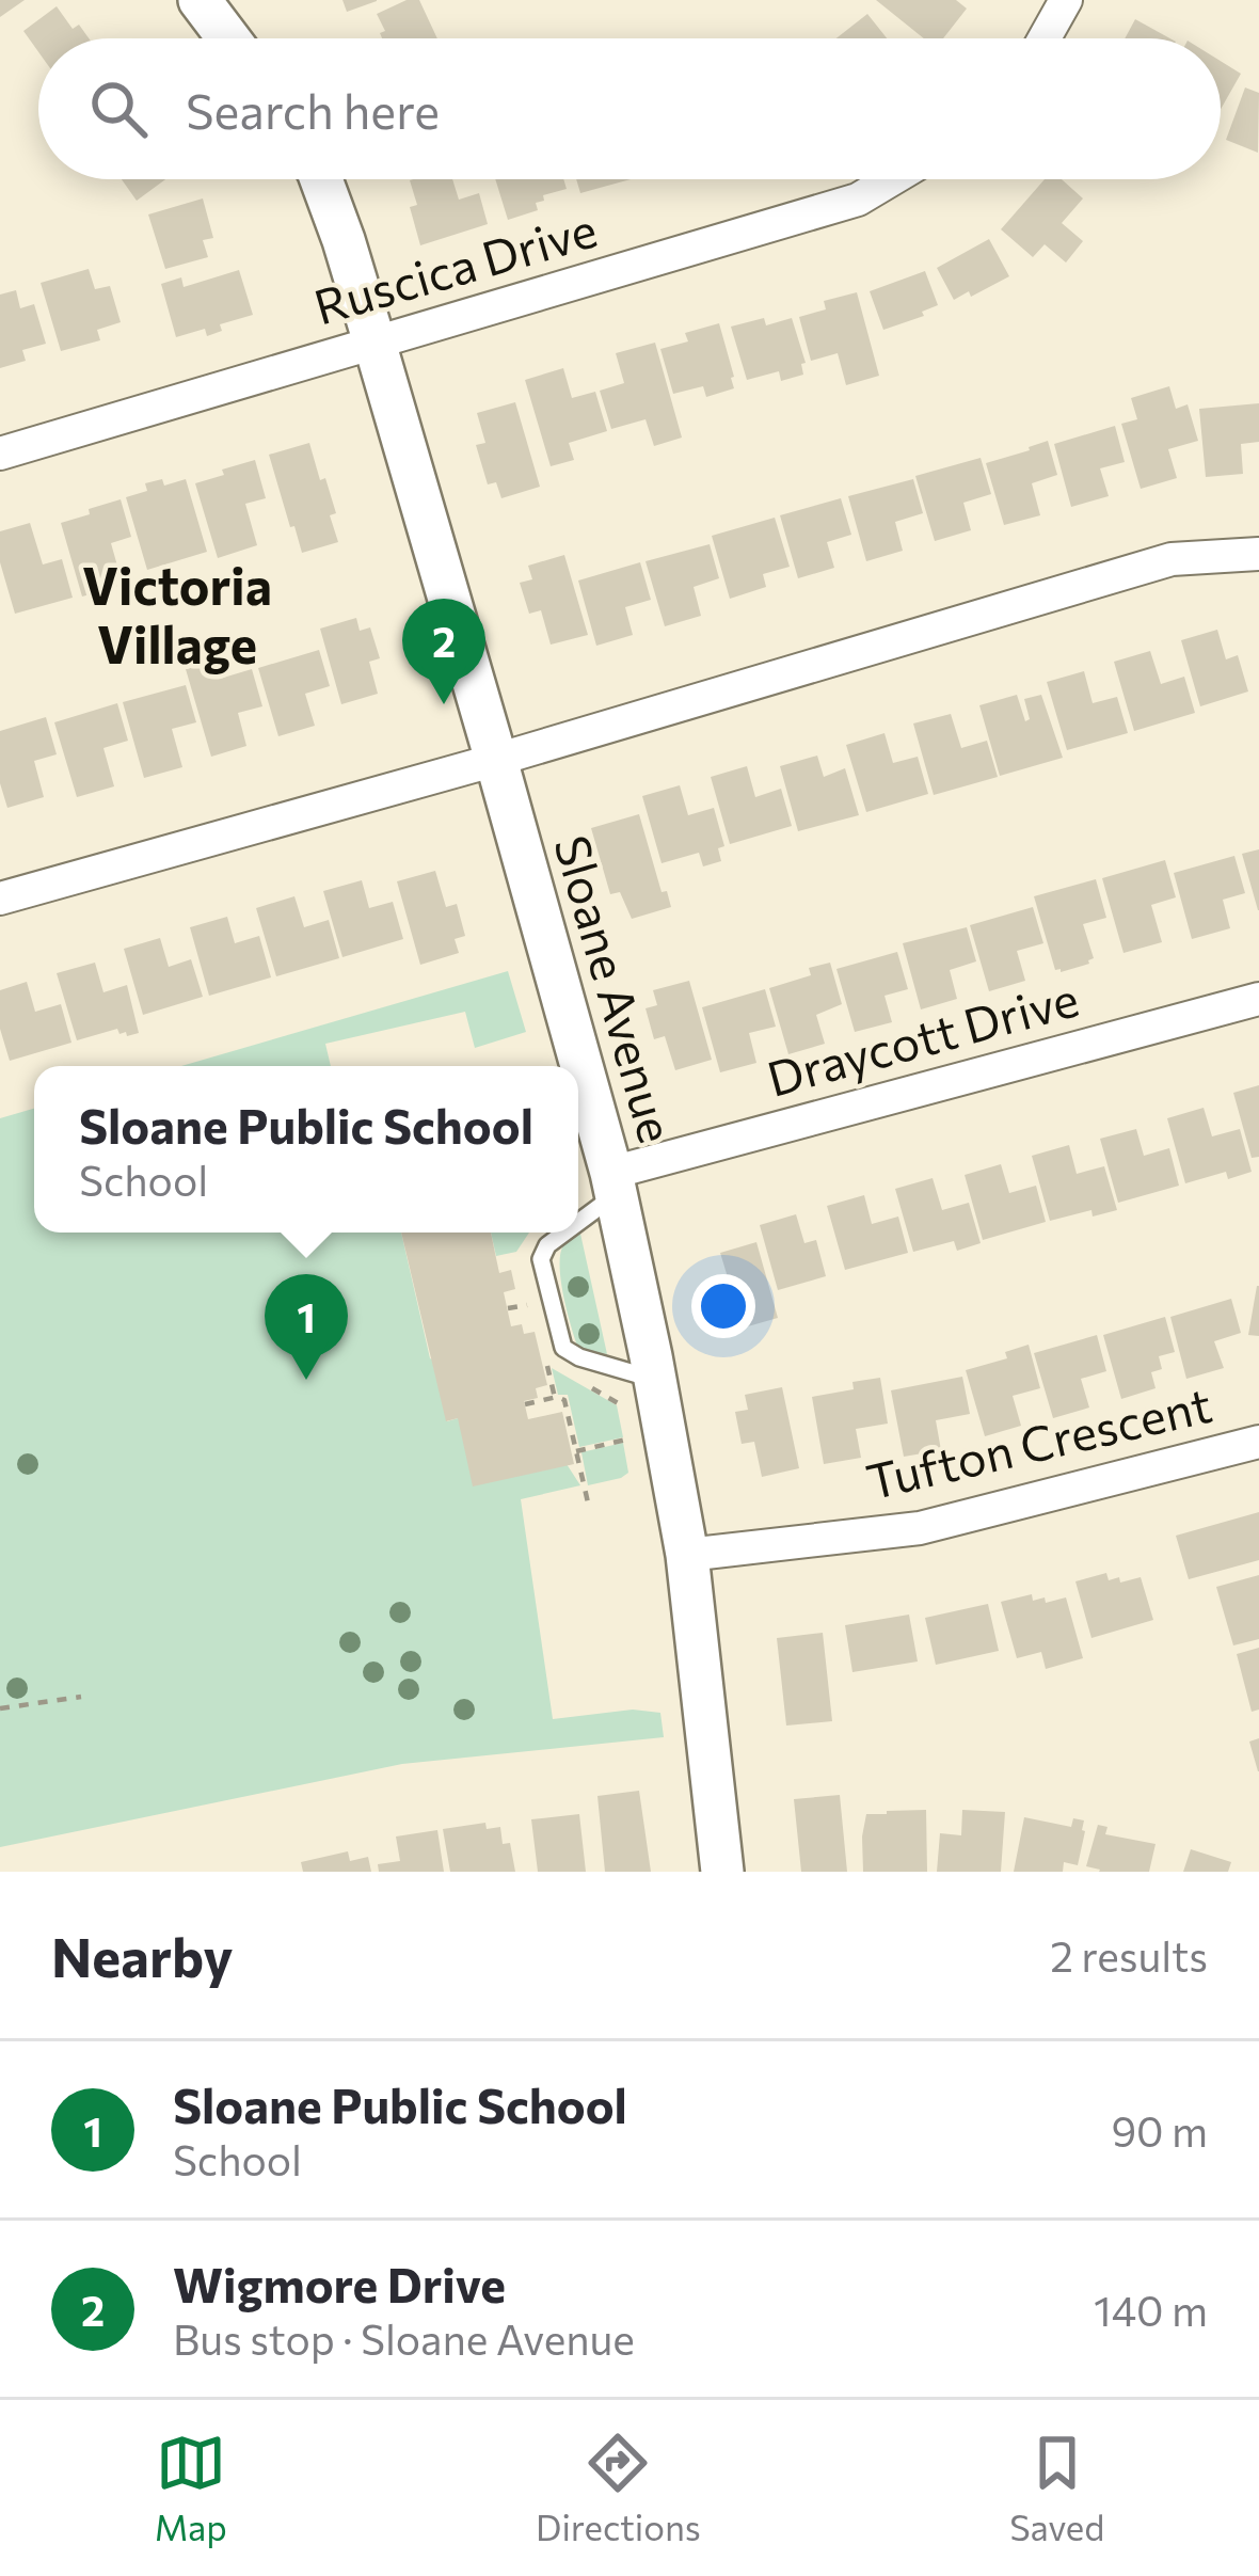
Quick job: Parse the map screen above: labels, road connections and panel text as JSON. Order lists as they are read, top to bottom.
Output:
{
  "streets": {
    "street": [
      "Ruscica Drive",
      "Sloane Avenue",
      "Draycott Drive",
      "Tufton Crescent"
    ]
  },
  "crossings": [
    ["Ruscica Drive", "Sloane Avenue"],
    ["Sloane Avenue", "Draycott Drive"],
    ["Sloane Avenue", "Tufton Crescent"]
  ],
  "districts": ["Victoria Village"],
  "page": {
    "search": "Search here",
    "pins": ["2", "1"],
    "popup": ["Sloane Public School", "School"],
    "heading": ["Nearby", "2 results"],
    "list": [
      {
        "mark": "1",
        "name": "Sloane Public School",
        "note": "School",
        "value": "90 m"
      },
      {
        "mark": "2",
        "name": "Wigmore Drive",
        "note": "Bus stop · Sloane Avenue",
        "value": "140 m"
      }
    ],
    "nav": ["Map", "Directions", "Saved"]
  }
}
